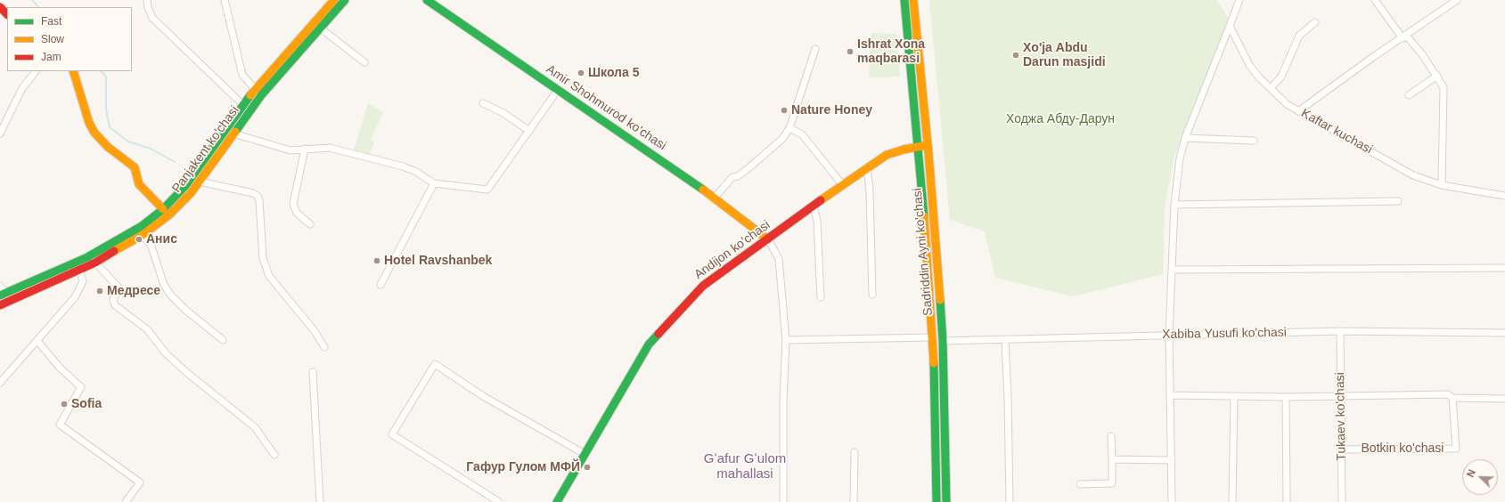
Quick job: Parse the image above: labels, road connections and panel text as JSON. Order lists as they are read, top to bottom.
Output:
{
  "streets": {
    "main road": [
      "Amir Shohmurod ko'chasi",
      "Panjakent ko'chasi",
      "Andijon ko'chasi",
      "Sadriddin Ayni ko'chasi"
    ],
    "street": [
      "Kaftar kuchasi",
      "Xabiba Yusufi ko'chasi",
      "Tukaev ko'chasi",
      "Botkin ko'chasi"
    ]
  },
  "crossings": [
    ["Amir Shohmurod ko'chasi", "Andijon ko'chasi"],
    ["Andijon ko'chasi", "Sadriddin Ayni ko'chasi"],
    ["Sadriddin Ayni ko'chasi", "Xabiba Yusufi ko'chasi"],
    ["Xabiba Yusufi ko'chasi", "Tukaev ko'chasi"],
    ["Tukaev ko'chasi", "Botkin ko'chasi"]
  ],
  "districts": ["Gʻafur Gʻulom mahallasi"],
  "parks": ["Ходжа Абду-Дарун"],
  "places": [
    "Ishrat Хоnа mаqbаrasi",
    "Xo'ja Abdu Darun masjidi",
    "Школа 5",
    "Nature Honey",
    "Анис",
    "Hotel Ravshanbek",
    "Медресе",
    "Sofia",
    "Гафур Гулом МФЙ"
  ],
  "legend": ["Fast", "Slow", "Jam"],
  "north": "top left"
}
